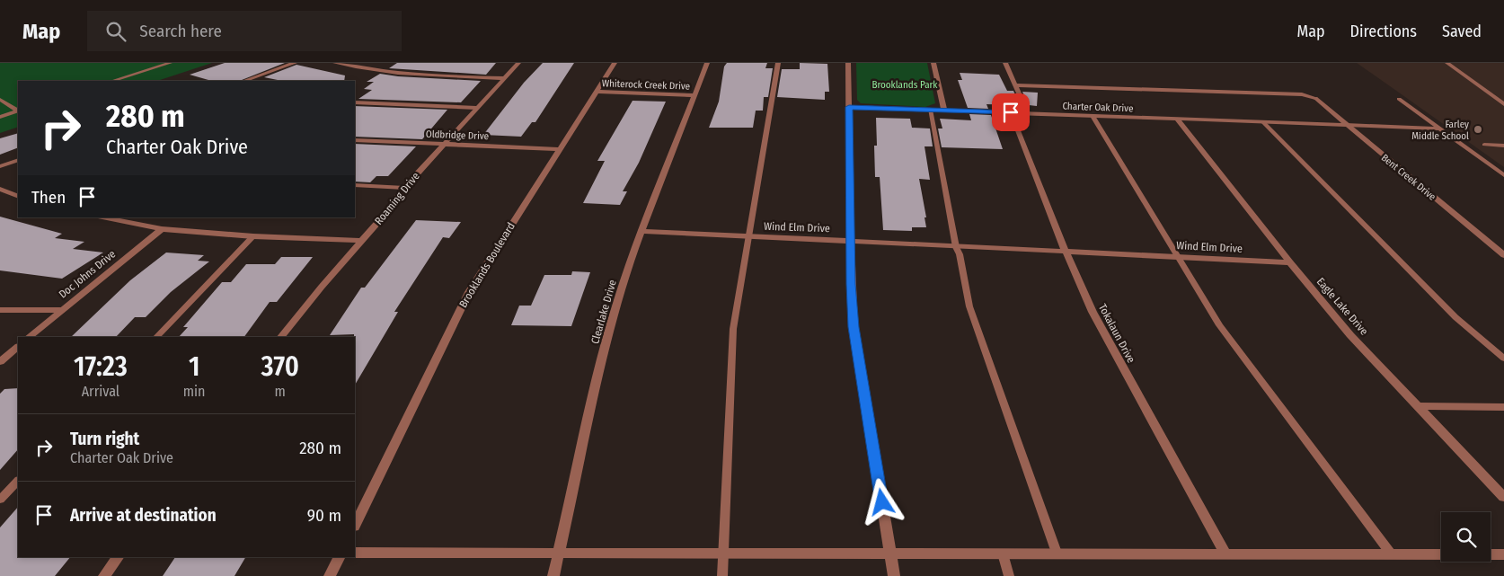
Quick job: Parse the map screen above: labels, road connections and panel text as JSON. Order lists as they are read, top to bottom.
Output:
{
  "streets": {
    "street": [
      "Whiterock Creek Drive",
      "Charter Oak Drive",
      "Oldbridge Drive",
      "Bent Creek Drive",
      "Roaming Drive",
      "Wind Elm Drive",
      "Brooklands Boulevard",
      "Doc Johns Drive",
      "Eagle Lake Drive",
      "Clearlake Drive",
      "Tokalaun Drive"
    ]
  },
  "crossings": [
    ["Whiterock Creek Drive", "Brooklands Boulevard"],
    ["Whiterock Creek Drive", "Clearlake Drive"],
    ["Charter Oak Drive", "Bent Creek Drive"],
    ["Charter Oak Drive", "Eagle Lake Drive"],
    ["Charter Oak Drive", "Tokalaun Drive"],
    ["Oldbridge Drive", "Roaming Drive"],
    ["Oldbridge Drive", "Brooklands Boulevard"],
    ["Wind Elm Drive", "Eagle Lake Drive"],
    ["Wind Elm Drive", "Clearlake Drive"],
    ["Wind Elm Drive", "Tokalaun Drive"]
  ],
  "parks": ["Brooklands Park"],
  "places": ["Farley Middle School"],
  "page": {
    "header": "Map",
    "search": "Search here",
    "nav": ["Map", "Directions", "Saved"],
    "turn": ["280 m", "Charter Oak Drive"],
    "then": "Then",
    "eta": [
      "17:23",
      "Arrival",
      "1",
      "min",
      "370",
      "m"
    ],
    "list": [
      {
        "name": "Turn right",
        "note": "Charter Oak Drive",
        "value": "280 m"
      },
      {
        "name": "Arrive at destination",
        "value": "90 m"
      }
    ]
  }
}
